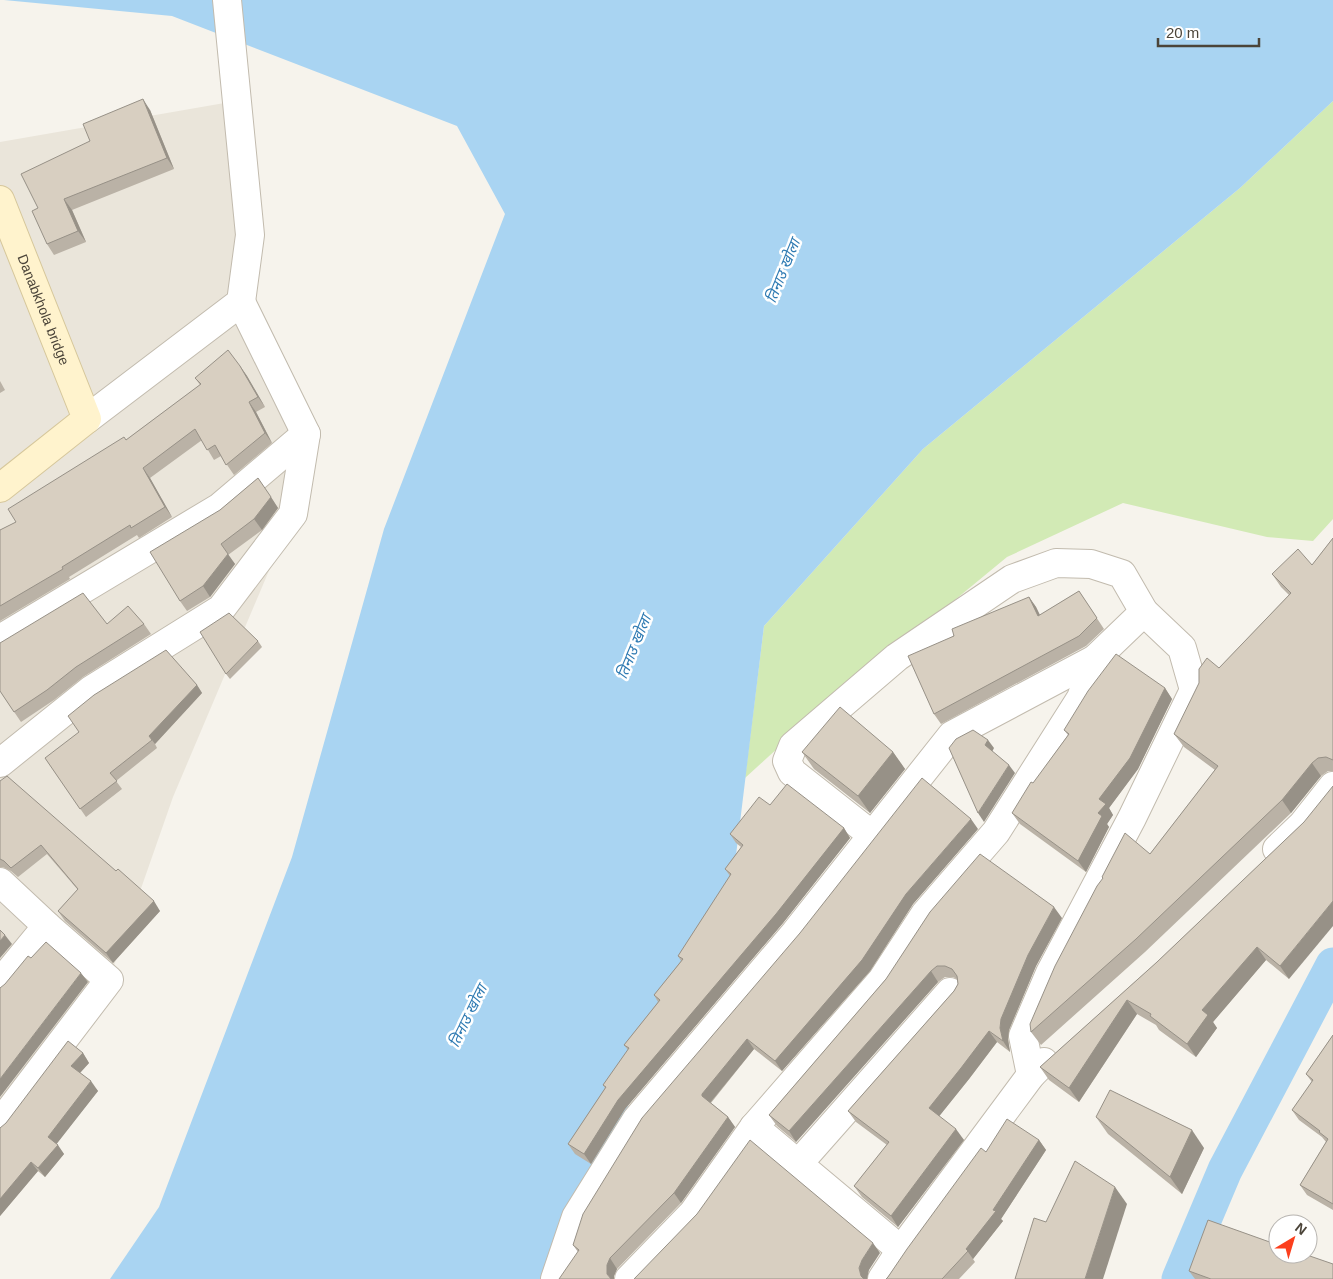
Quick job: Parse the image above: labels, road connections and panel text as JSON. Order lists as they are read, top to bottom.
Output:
{
  "streets": {
    "main road": ["Danabkhola bridge"]
  },
  "water": ["तिनाउ खोला"],
  "scale_bar": "20 m",
  "north": "top right"
}
